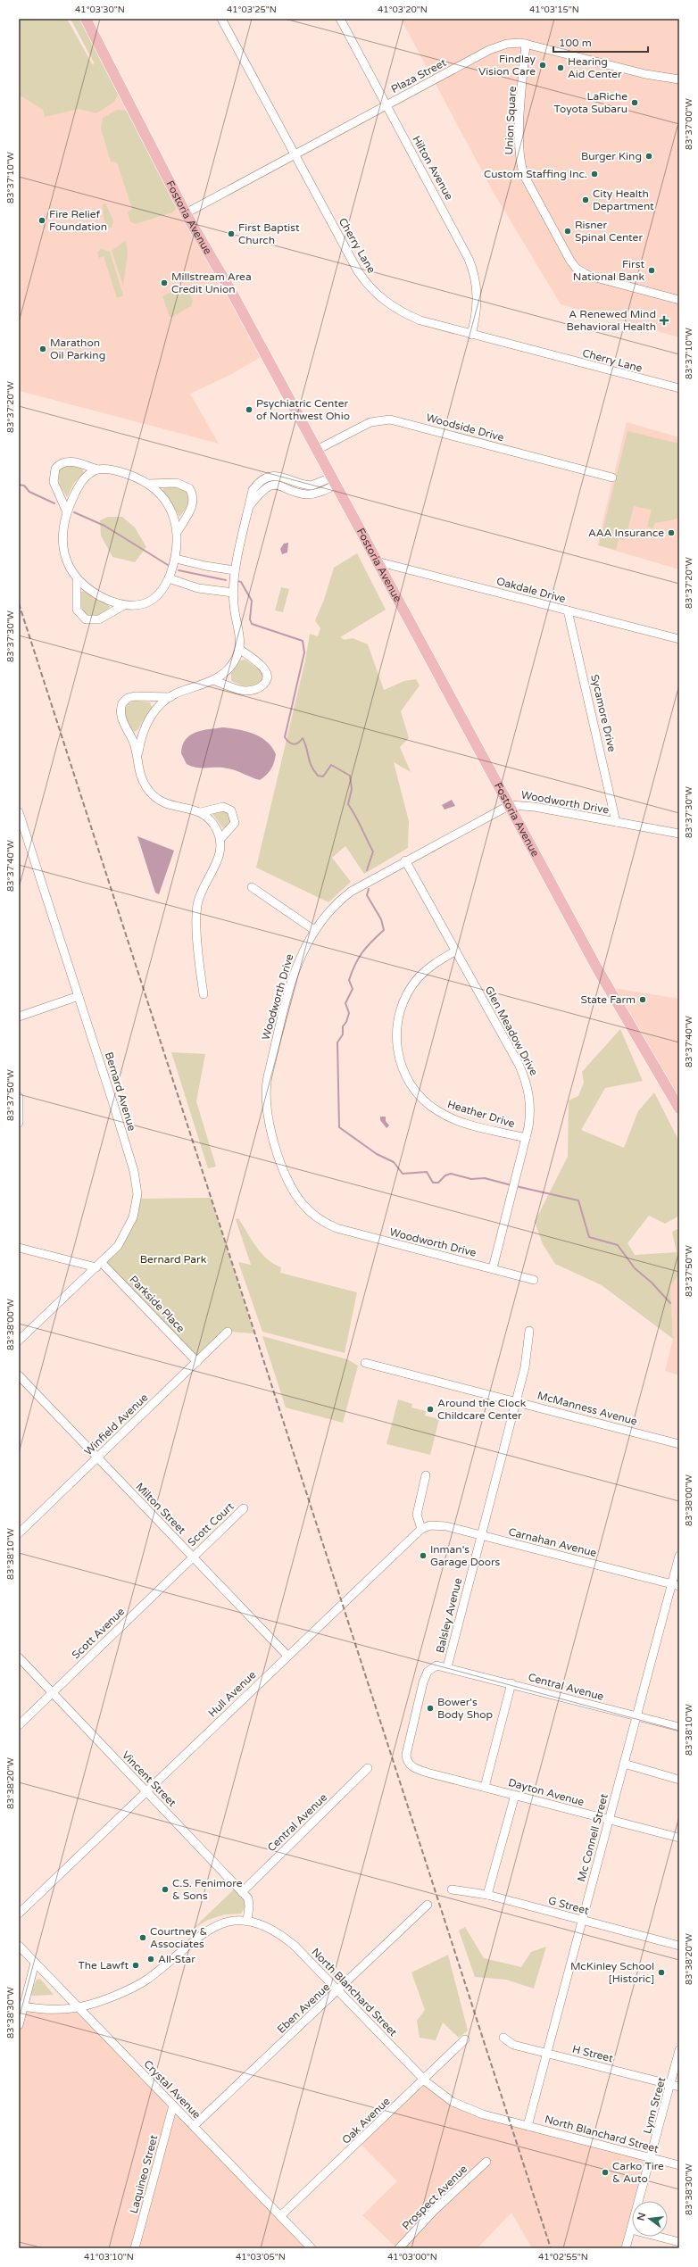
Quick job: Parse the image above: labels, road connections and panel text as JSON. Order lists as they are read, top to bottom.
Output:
{
  "streets": {
    "main road": ["Fostoria Avenue"],
    "street": [
      "Plaza Street",
      "Union Square",
      "Hilton Avenue",
      "Cherry Lane",
      "Woodside Drive",
      "Oakdale Drive",
      "Sycamore Drive",
      "Woodworth Drive",
      "Glen Meadow Drive",
      "Bernard Avenue",
      "Heather Drive",
      "Parkside Place",
      "McManness Avenue",
      "Winfield Avenue",
      "Milton Street",
      "Scott Court",
      "Carnahan Avenue",
      "Balsley Avenue",
      "Scott Avenue",
      "Central Avenue",
      "Hull Avenue",
      "Vincent Street",
      "Dayton Avenue",
      "Mc Connell Street",
      "G Street",
      "North Blanchard Street",
      "Eben Avenue",
      "H Street",
      "Crystal Avenue",
      "Lynn Street",
      "Oak Avenue",
      "Laquineo Street",
      "Prospect Avenue"
    ]
  },
  "crossings": [
    ["Plaza Street", "Union Square"],
    ["Plaza Street", "Hilton Avenue"],
    ["Plaza Street", "Fostoria Avenue"],
    ["Plaza Street", "Cherry Lane"],
    ["Hilton Avenue", "Cherry Lane"],
    ["Fostoria Avenue", "Woodside Drive"],
    ["Fostoria Avenue", "Oakdale Drive"],
    ["Fostoria Avenue", "Woodworth Drive"],
    ["Oakdale Drive", "Sycamore Drive"],
    ["Sycamore Drive", "Woodworth Drive"],
    ["Woodworth Drive", "Glen Meadow Drive"],
    ["Glen Meadow Drive", "Heather Drive"],
    ["Bernard Avenue", "Parkside Place"],
    ["Parkside Place", "Winfield Avenue"],
    ["McManness Avenue", "Balsley Avenue"],
    ["Winfield Avenue", "Milton Street"],
    ["Milton Street", "Scott Court"],
    ["Milton Street", "Scott Avenue"],
    ["Milton Street", "Hull Avenue"],
    ["Scott Court", "Scott Avenue"],
    ["Carnahan Avenue", "Balsley Avenue"],
    ["Carnahan Avenue", "Hull Avenue"],
    ["Carnahan Avenue", "Mc Connell Street"],
    ["Balsley Avenue", "Central Avenue"],
    ["Balsley Avenue", "Dayton Avenue"],
    ["Scott Avenue", "Vincent Street"],
    ["Central Avenue", "Vincent Street"],
    ["Central Avenue", "Mc Connell Street"],
    ["Hull Avenue", "Vincent Street"],
    ["Vincent Street", "North Blanchard Street"],
    ["Dayton Avenue", "Mc Connell Street"],
    ["Mc Connell Street", "G Street"],
    ["Mc Connell Street", "North Blanchard Street"],
    ["Mc Connell Street", "H Street"],
    ["North Blanchard Street", "Eben Avenue"],
    ["North Blanchard Street", "Crystal Avenue"],
    ["North Blanchard Street", "Lynn Street"],
    ["North Blanchard Street", "Oak Avenue"],
    ["Eben Avenue", "Crystal Avenue"],
    ["H Street", "Lynn Street"],
    ["Crystal Avenue", "Oak Avenue"],
    ["Crystal Avenue", "Laquineo Street"]
  ],
  "parks": ["Bernard Park"],
  "places": {
    "other": [
      "Findlay Vision Care",
      "Hearing Aid Center",
      "LaRiche Toyota Subaru",
      "Burger King",
      "Custom Staffing Inc.",
      "City Health Department",
      "Fire Relief Foundation",
      "Risner Spinal Center",
      "First Baptist Church",
      "First National Bank",
      "Millstream Area Credit Union",
      "Marathon Oil Parking",
      "Psychiatric Center of Northwest Ohio",
      "AAA Insurance",
      "State Farm",
      "Around the Clock Childcare Center",
      "Inman's Garage Doors",
      "Bower's Body Shop",
      "C.S. Fenimore & Sons",
      "Courtney & Associates",
      "All-Star",
      "The Lawft",
      "McKinley School [Historic]",
      "Carko Tire & Auto"
    ],
    "health": ["A Renewed Mind Behavioral Health"]
  },
  "scale_bar": "100 m",
  "north": "left",
  "coordinates": [
    "41°03'30\"N",
    "41°03'25\"N",
    "41°03'20\"N",
    "41°03'15\"N",
    "83°37'00\"W",
    "83°37'10\"W",
    "83°37'20\"W",
    "83°37'30\"W",
    "83°37'40\"W",
    "83°37'50\"W",
    "83°38'00\"W",
    "83°38'10\"W",
    "83°38'20\"W",
    "83°38'30\"W",
    "41°03'10\"N",
    "41°03'05\"N",
    "41°03'00\"N",
    "41°02'55\"N"
  ]
}
